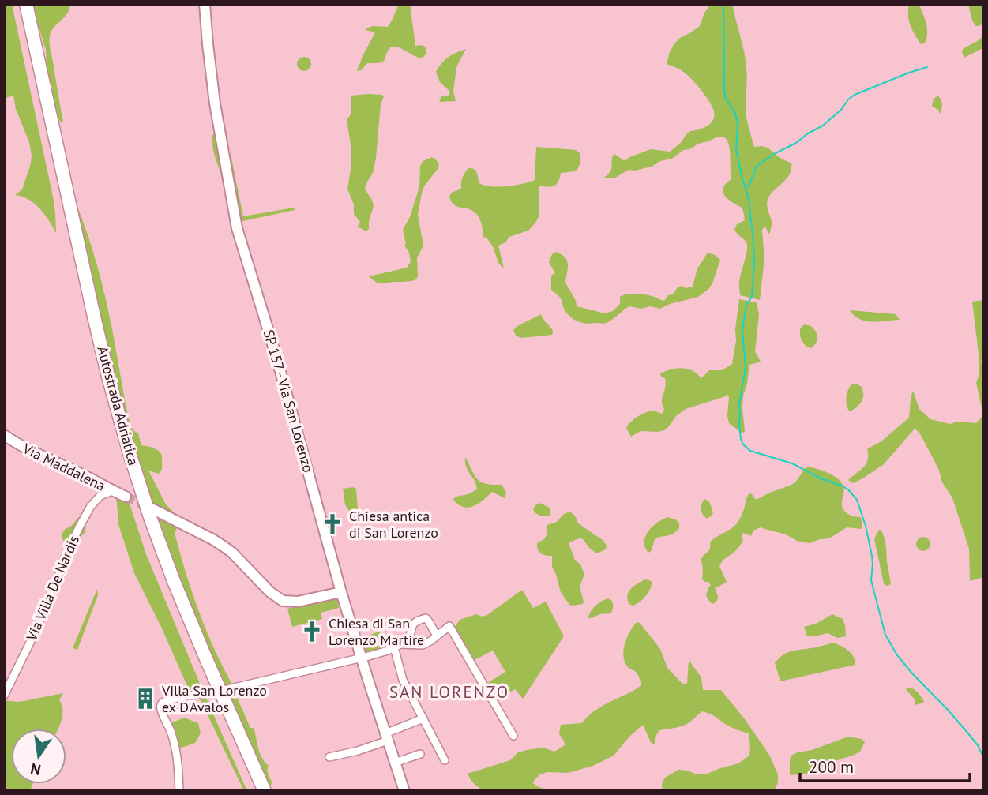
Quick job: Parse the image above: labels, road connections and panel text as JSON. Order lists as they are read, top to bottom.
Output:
{
  "streets": {
    "highway": ["Autostrada Adriatica"],
    "main road": ["SP 157 - Via San Lorenzo", "Via Maddalena"],
    "street": ["Via Villa De Nardis"]
  },
  "crossings": [
    ["Via Maddalena", "Via Villa De Nardis"]
  ],
  "districts": ["SAN LORENZO"],
  "places": {
    "church": ["Chiesa antica di San Lorenzo", "Chiesa di San Lorenzo Martire"],
    "building": ["Villa San Lorenzo ex D'Avalos"]
  },
  "scale_bar": "200 m",
  "north": "bottom"
}
